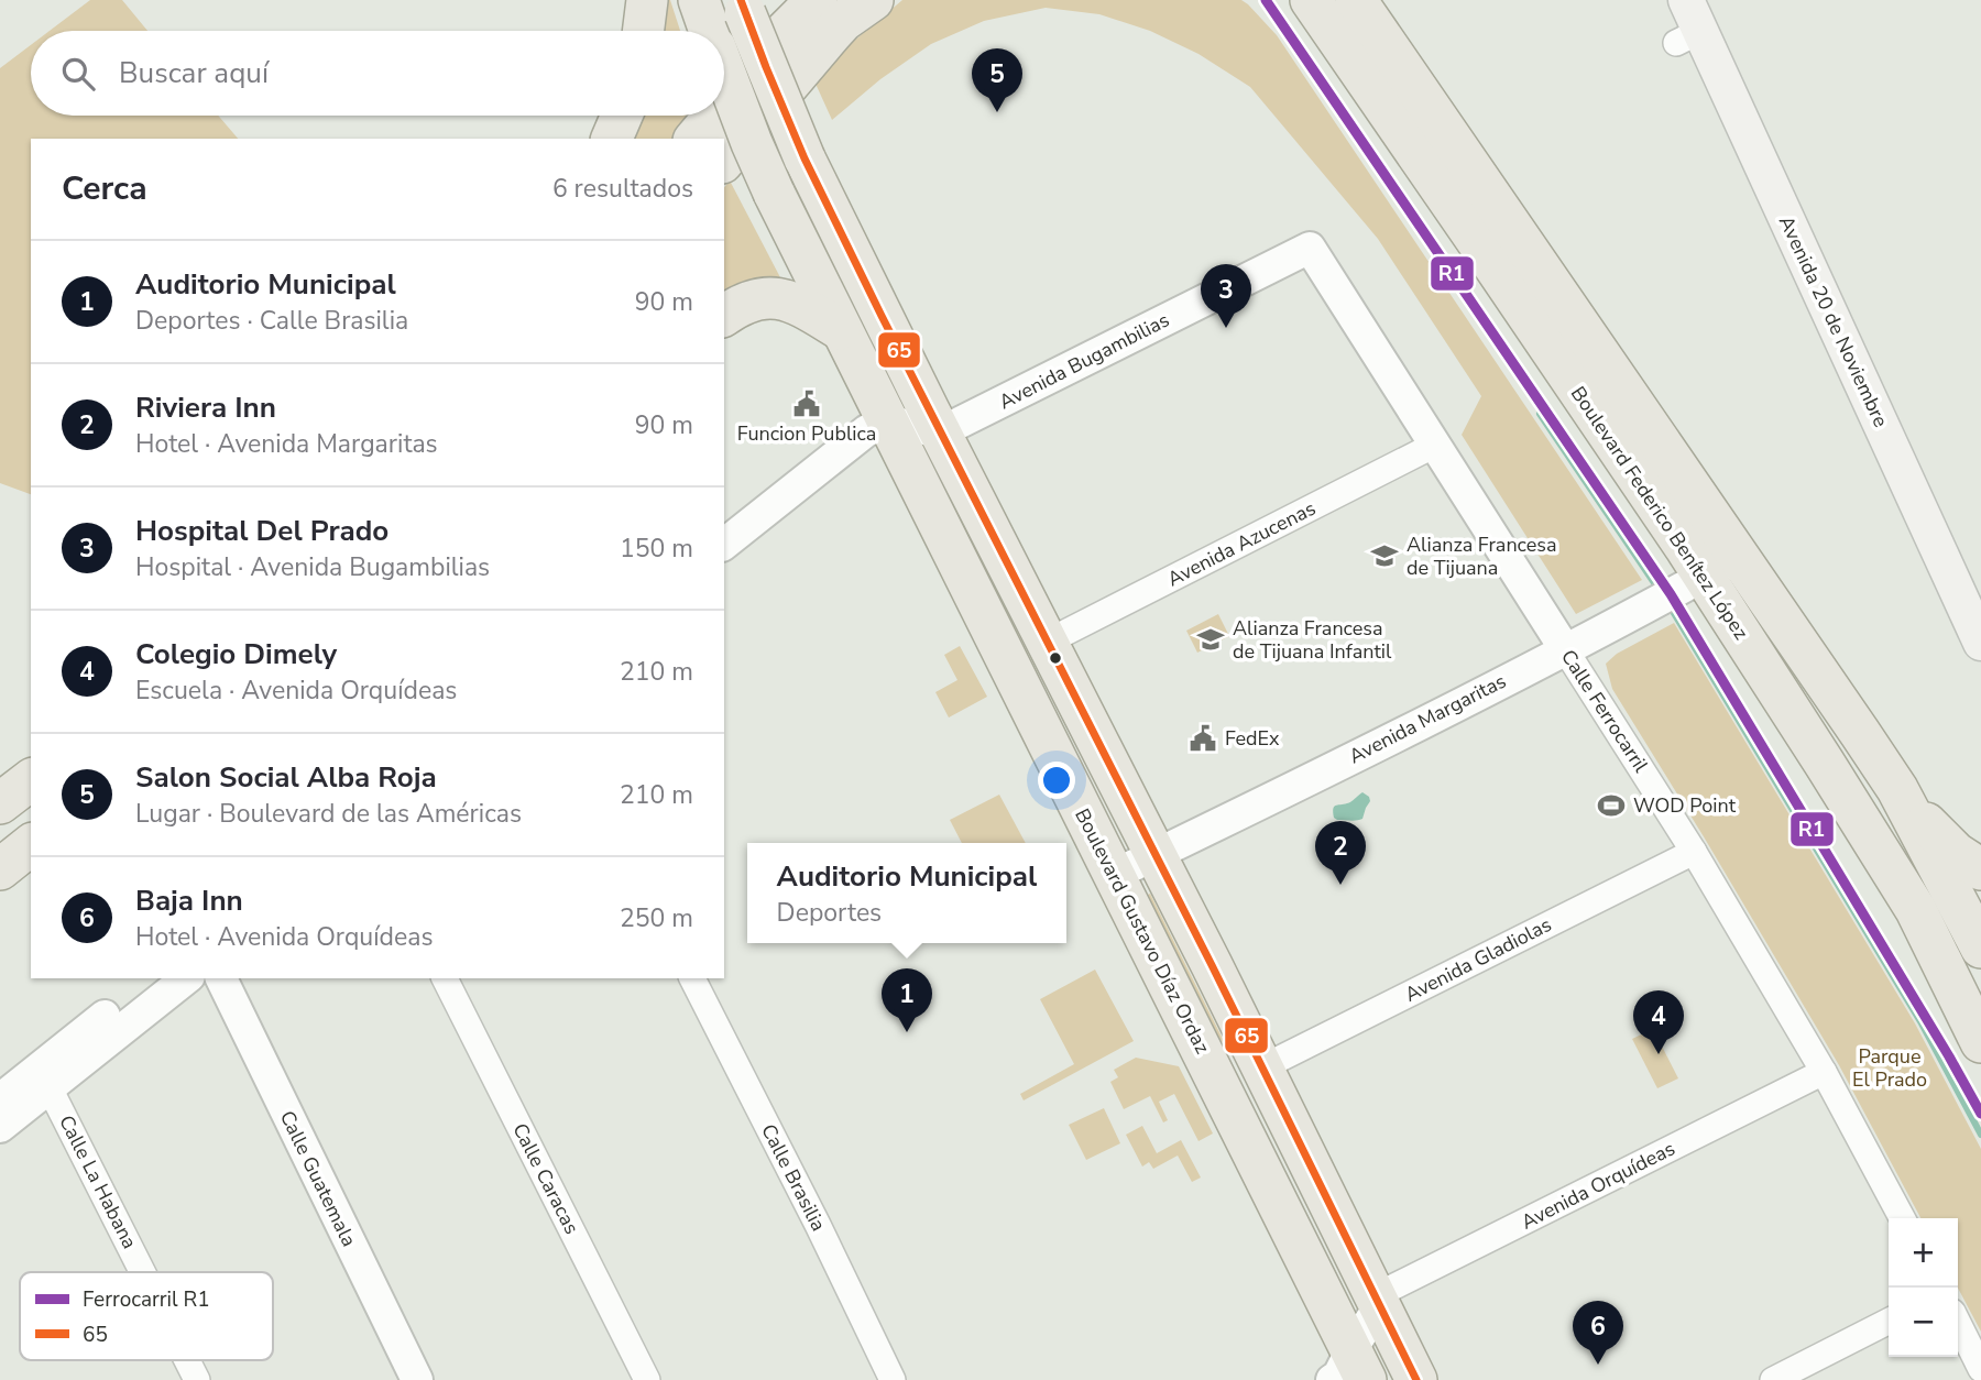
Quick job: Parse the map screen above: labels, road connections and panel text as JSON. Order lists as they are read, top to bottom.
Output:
{
  "streets": {
    "main road": ["Avenida 20 de Noviembre", "Boulevard Federico Benítez López", "Boulevard Gustavo Díaz Ordaz"],
    "street": [
      "Avenida Bugambilias",
      "Avenida Azucenas",
      "Calle Ferrocarril",
      "Avenida Margaritas",
      "Avenida Gladiolas",
      "Calle Brasilia",
      "Calle Guatemala",
      "Calle Caracas",
      "Calle La Habana",
      "Avenida Orquídeas"
    ]
  },
  "crossings": [
    ["Avenida Bugambilias", "Calle Ferrocarril"],
    ["Boulevard Federico Benítez López", "Avenida Margaritas"],
    ["Avenida Azucenas", "Calle Ferrocarril"],
    ["Calle Ferrocarril", "Avenida Margaritas"],
    ["Calle Ferrocarril", "Avenida Gladiolas"],
    ["Calle Ferrocarril", "Avenida Orquídeas"],
    ["Avenida Margaritas", "Boulevard Gustavo Díaz Ordaz"]
  ],
  "parks": ["Parque El Prado"],
  "places": {
    "public building": ["Funcion Publica", "FedEx"],
    "school or university": ["Alianza Francesa de Tijuana", "Alianza Francesa de Tijuana Infantil"],
    "sports": ["WOD Point"]
  },
  "lines": ["rail line R1", "transit line 65"],
  "legend": ["Ferrocarril R1", "65"],
  "page": {
    "search": "Buscar aquí",
    "pins": [
      "5",
      "3",
      "2",
      "1",
      "4",
      "6"
    ],
    "heading": ["Cerca", "6 resultados"],
    "list": [
      {
        "mark": "1",
        "name": "Auditorio Municipal",
        "note": "Deportes · Calle Brasilia",
        "value": "90 m"
      },
      {
        "mark": "2",
        "name": "Riviera Inn",
        "note": "Hotel · Avenida Margaritas",
        "value": "90 m"
      },
      {
        "mark": "3",
        "name": "Hospital Del Prado",
        "note": "Hospital · Avenida Bugambilias",
        "value": "150 m"
      },
      {
        "mark": "4",
        "name": "Colegio Dimely",
        "note": "Escuela · Avenida Orquídeas",
        "value": "210 m"
      },
      {
        "mark": "5",
        "name": "Salon Social Alba Roja",
        "note": "Lugar · Boulevard de las Américas",
        "value": "210 m"
      },
      {
        "mark": "6",
        "name": "Baja Inn",
        "note": "Hotel · Avenida Orquídeas",
        "value": "250 m"
      }
    ],
    "popup": ["Auditorio Municipal", "Deportes"],
    "map_buttons": ["+", "−"]
  }
}
